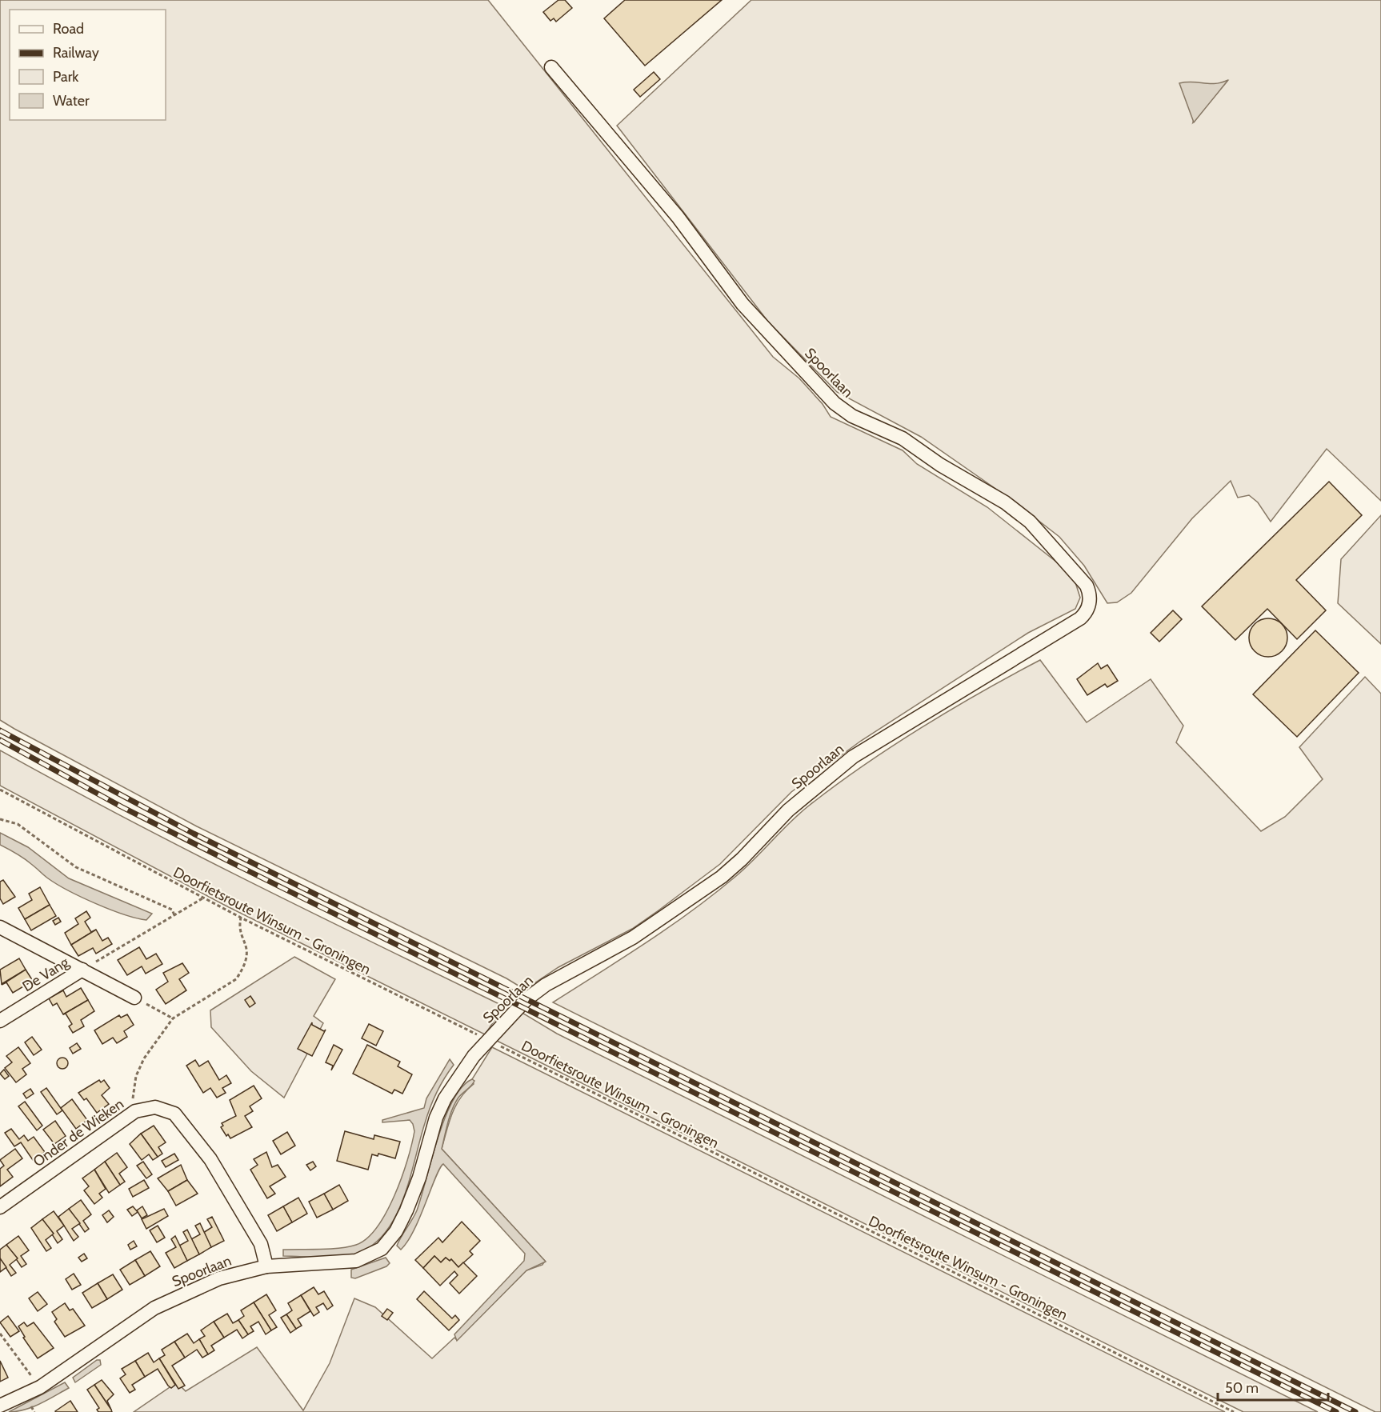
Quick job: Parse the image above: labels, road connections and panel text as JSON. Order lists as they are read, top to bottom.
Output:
{
  "streets": {
    "street": ["Spoorlaan", "De Vang", "Onder de Wieken"],
    "path": ["Doorfietsroute Winsum - Groningen"]
  },
  "crossings": [
    ["Spoorlaan", "Doorfietsroute Winsum - Groningen"],
    ["Spoorlaan", "Onder de Wieken"]
  ],
  "legend": [
    "Road",
    "Railway",
    "Park",
    "Water"
  ],
  "scale_bar": "50 m"
}
